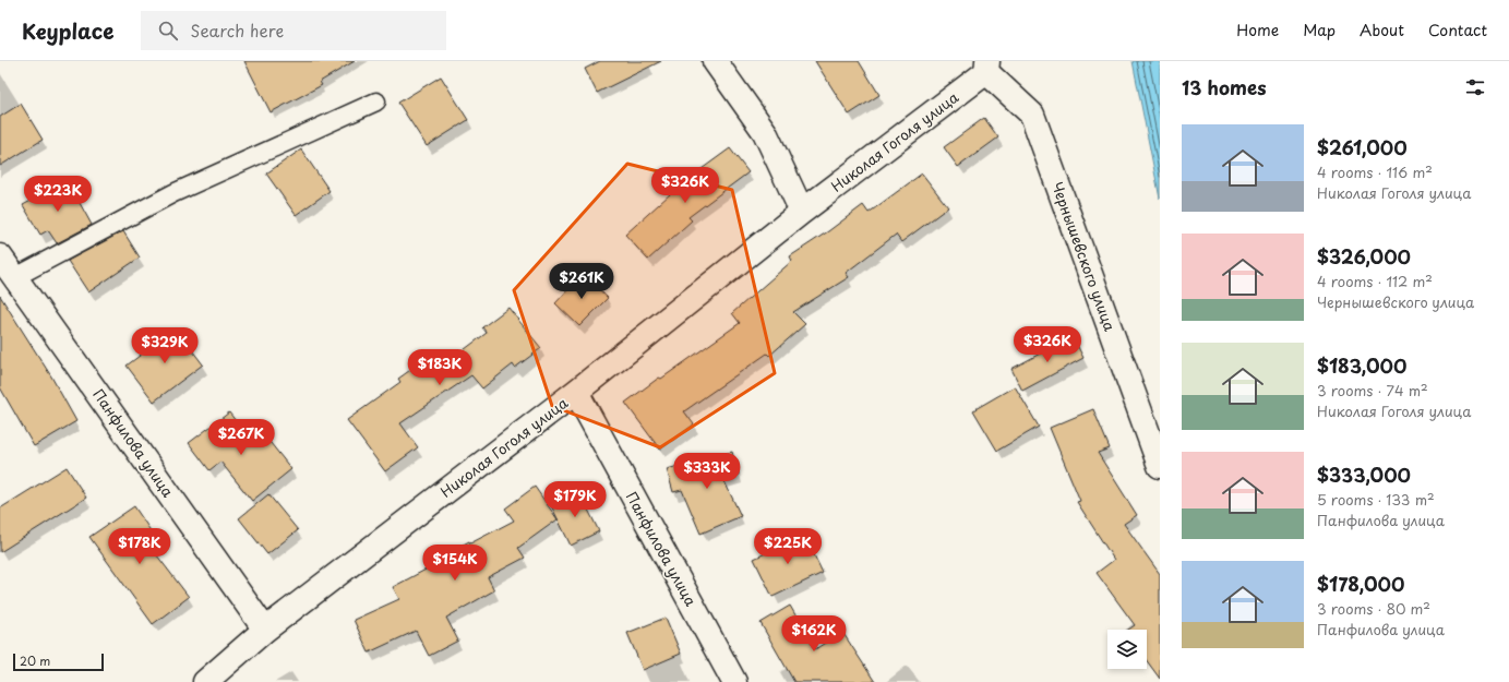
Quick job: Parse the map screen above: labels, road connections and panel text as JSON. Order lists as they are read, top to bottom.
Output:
{
  "streets": {
    "street": ["Николая Гоголя улица", "Чернышевского улица", "Панфилова улица"]
  },
  "crossings": [
    ["Николая Гоголя улица", "Чернышевского улица"],
    ["Николая Гоголя улица", "Панфилова улица"]
  ],
  "scale_bar": "20 m",
  "page": {
    "header": "Keyplace",
    "search": "Search here",
    "nav": [
      "Home",
      "Map",
      "About",
      "Contact"
    ],
    "heading": "13 homes",
    "list": [
      {
        "name": "$261,000",
        "note": "4 rooms · 116 m² · Николая Гоголя улица"
      },
      {
        "name": "$326,000",
        "note": "4 rooms · 112 m² · Чернышевского улица"
      },
      {
        "name": "$183,000",
        "note": "3 rooms · 74 m² · Николая Гоголя улица"
      },
      {
        "name": "$333,000",
        "note": "5 rooms · 133 m² · Панфилова улица"
      },
      {
        "name": "$178,000",
        "note": "3 rooms · 80 m² · Панфилова улица"
      }
    ],
    "price": [
      "$326K",
      "$223K",
      "$261K",
      "$326K",
      "$329K",
      "$183K",
      "$267K",
      "$333K",
      "$179K",
      "$178K",
      "$225K",
      "$154K",
      "$162K"
    ],
    "scale": "20 m"
  }
}
